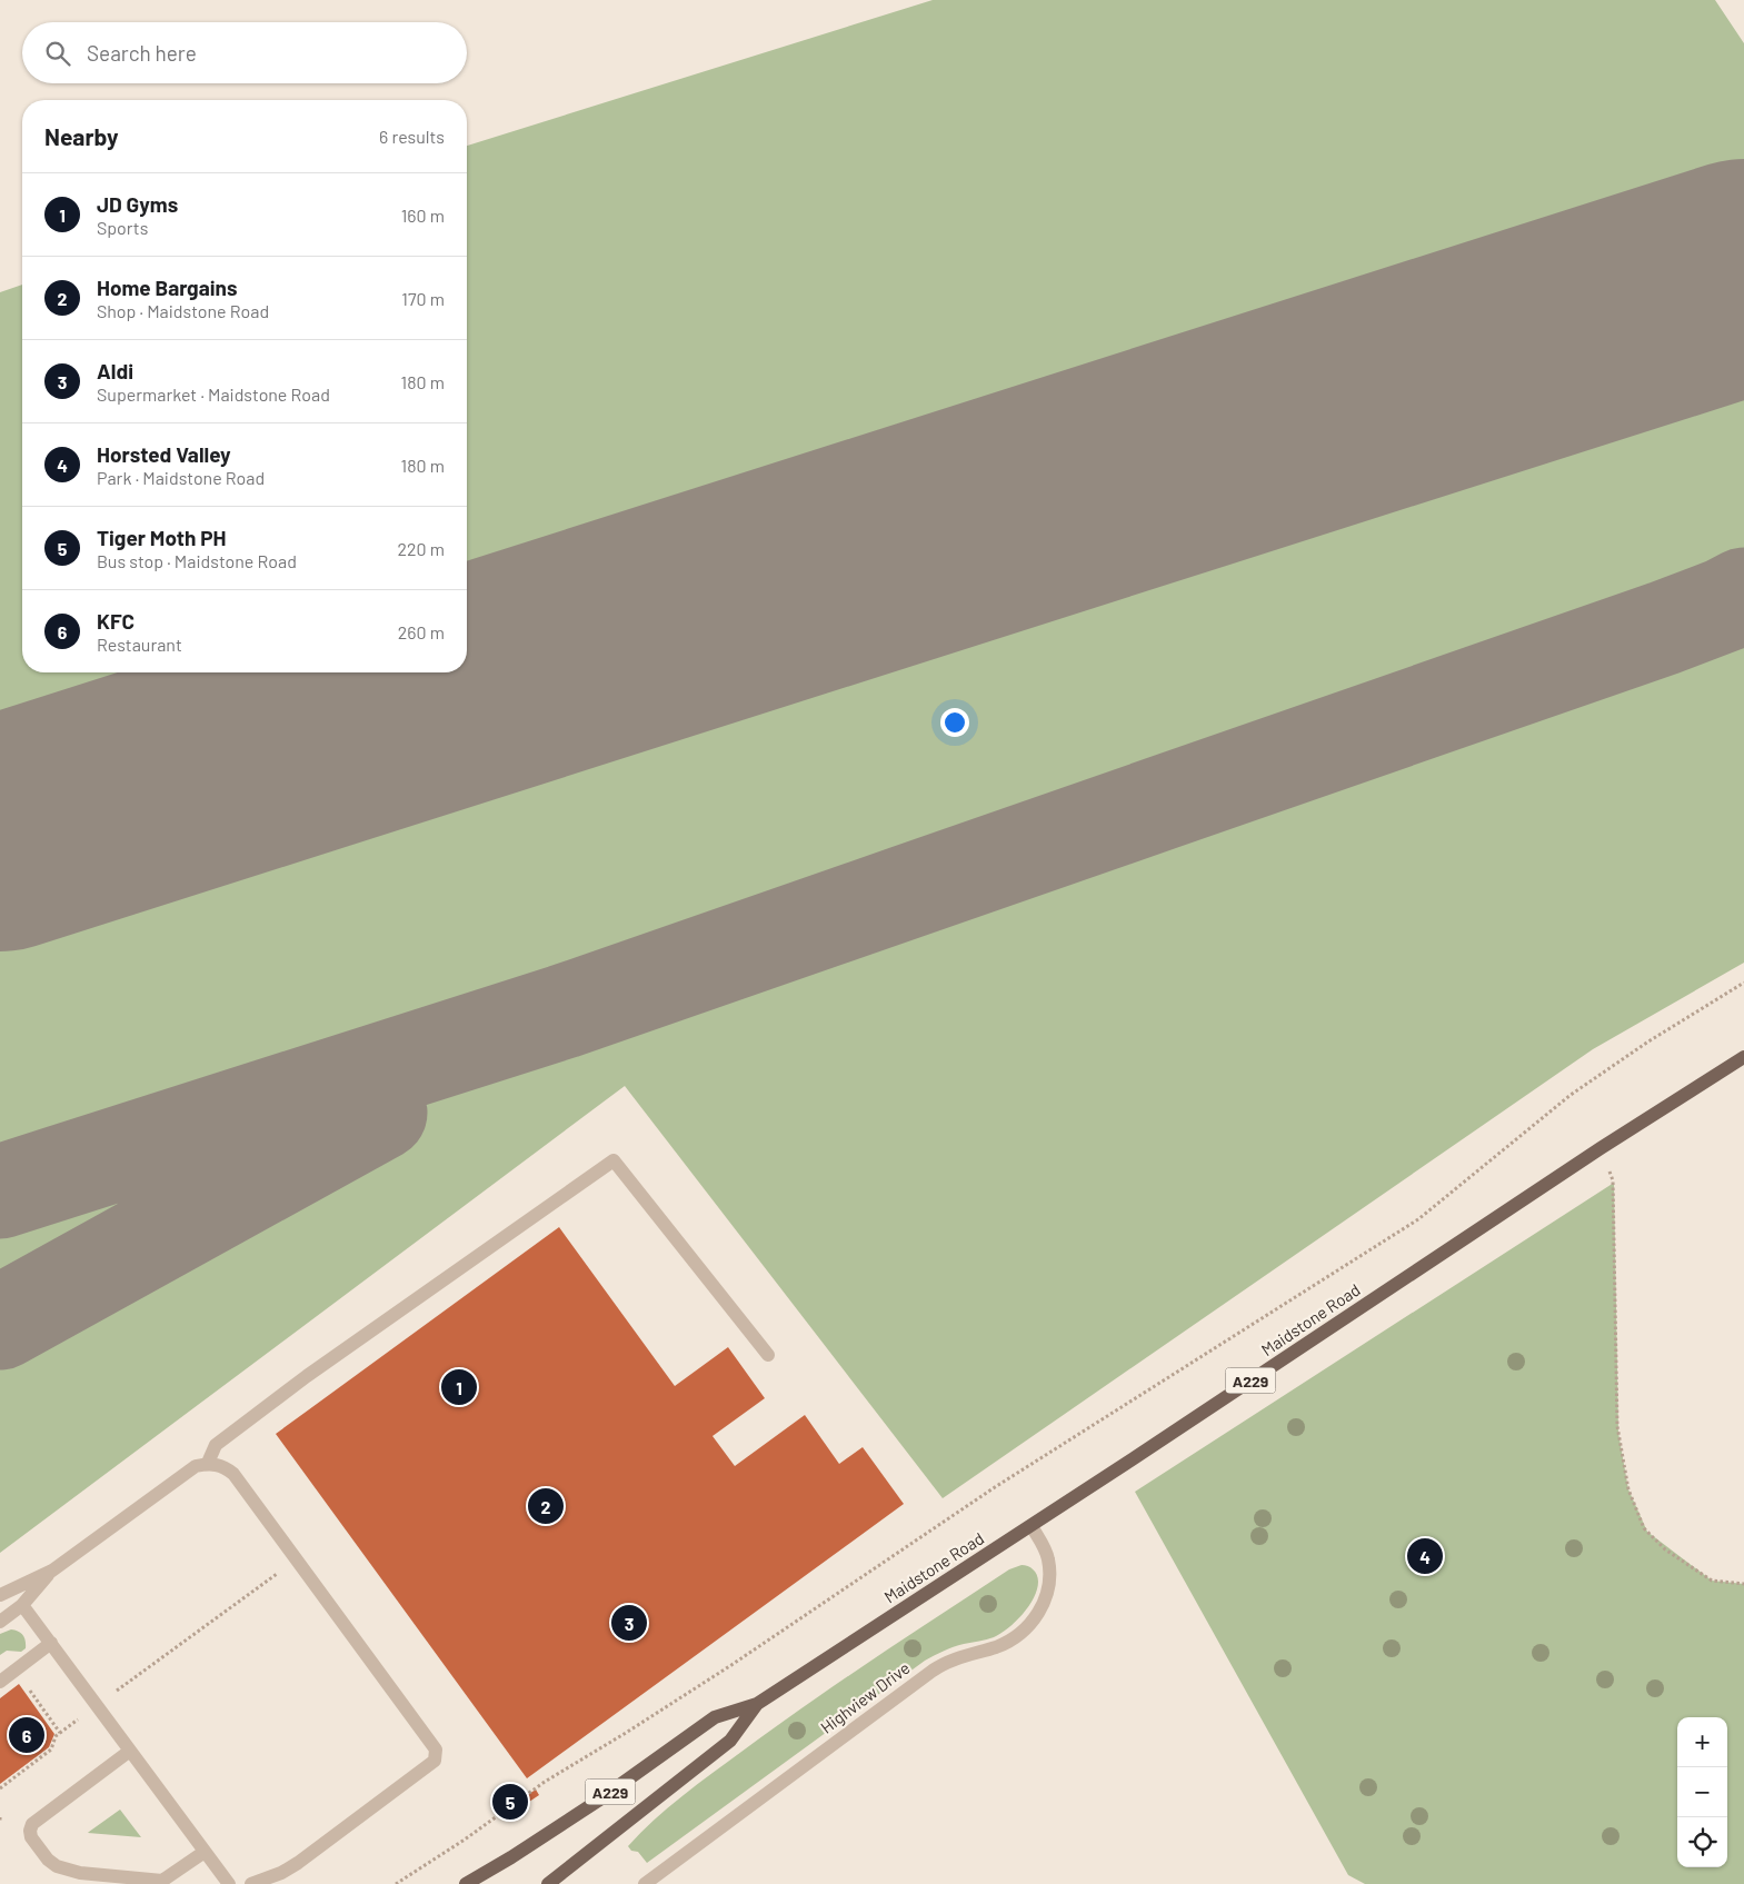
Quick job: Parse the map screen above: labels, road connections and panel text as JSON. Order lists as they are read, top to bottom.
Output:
{
  "streets": {
    "main road": ["Maidstone Road", "A229"],
    "street": ["Highview Drive"]
  },
  "crossings": [
    ["Maidstone Road", "Highview Drive"]
  ],
  "page": {
    "search": "Search here",
    "heading": ["Nearby", "6 results"],
    "list": [
      {
        "mark": "1",
        "name": "JD Gyms",
        "note": "Sports",
        "value": "160 m"
      },
      {
        "mark": "2",
        "name": "Home Bargains",
        "note": "Shop · Maidstone Road",
        "value": "170 m"
      },
      {
        "mark": "3",
        "name": "Aldi",
        "note": "Supermarket · Maidstone Road",
        "value": "180 m"
      },
      {
        "mark": "4",
        "name": "Horsted Valley",
        "note": "Park · Maidstone Road",
        "value": "180 m"
      },
      {
        "mark": "5",
        "name": "Tiger Moth PH",
        "note": "Bus stop · Maidstone Road",
        "value": "220 m"
      },
      {
        "mark": "6",
        "name": "KFC",
        "note": "Restaurant",
        "value": "260 m"
      }
    ],
    "pins": [
      "1",
      "2",
      "4",
      "3",
      "6",
      "5"
    ],
    "map_buttons": ["+", "−"]
  }
}
